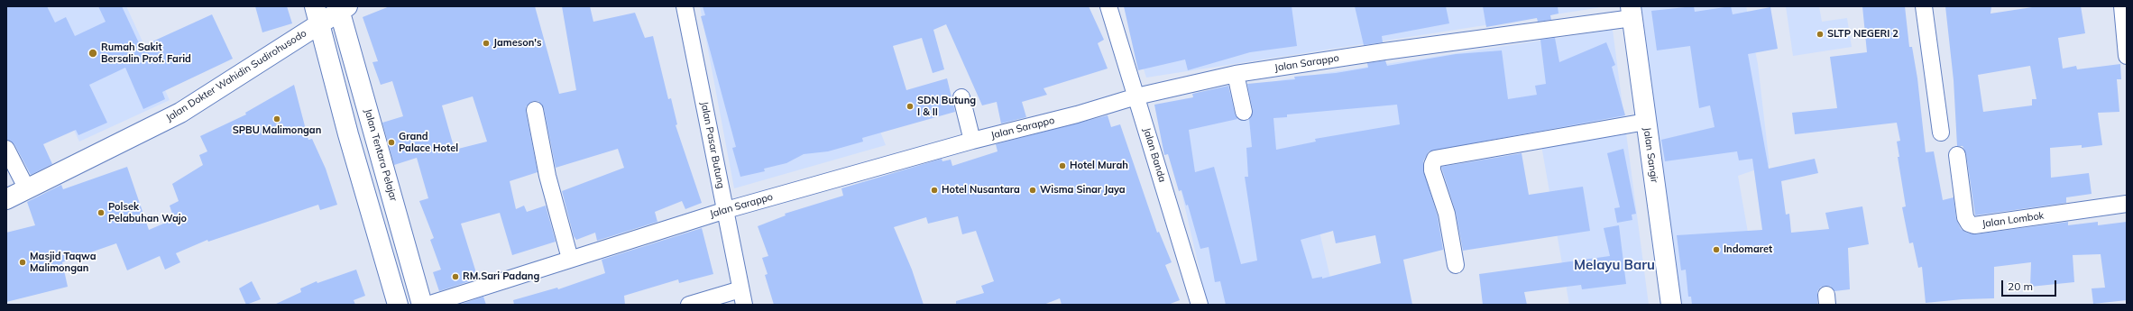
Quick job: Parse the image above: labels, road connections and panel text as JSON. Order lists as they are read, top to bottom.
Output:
{
  "streets": {
    "main road": ["Jalan Dokter Wahidin Sudirohusodo", "Jalan Tentara Pelajar", "Jalan Sangir"],
    "street": [
      "Jalan Sarappo",
      "Jalan Pasar Butung",
      "Jalan Banda",
      "Jalan Lombok"
    ]
  },
  "crossings": [
    ["Jalan Sarappo", "Jalan Pasar Butung"],
    ["Jalan Sarappo", "Jalan Banda"],
    ["Jalan Sarappo", "Jalan Sangir"],
    ["Jalan Dokter Wahidin Sudirohusodo", "Jalan Tentara Pelajar"]
  ],
  "districts": ["Melayu Baru"],
  "places": [
    "SLTP NEGERI 2",
    "Jameson's",
    "Rumah Sakit Bersalin Prof. Farid",
    "SDN Butung I & II",
    "SPBU Malimongan",
    "Grand Palace Hotel",
    "Hotel Murah",
    "Hotel Nusantara",
    "Wisma Sinar Jaya",
    "Polsek Pelabuhan Wajo",
    "Indomaret",
    "Masjid Taqwa Malimongan",
    "RM.Sari Padang"
  ],
  "scale_bar": "20 m"
}
